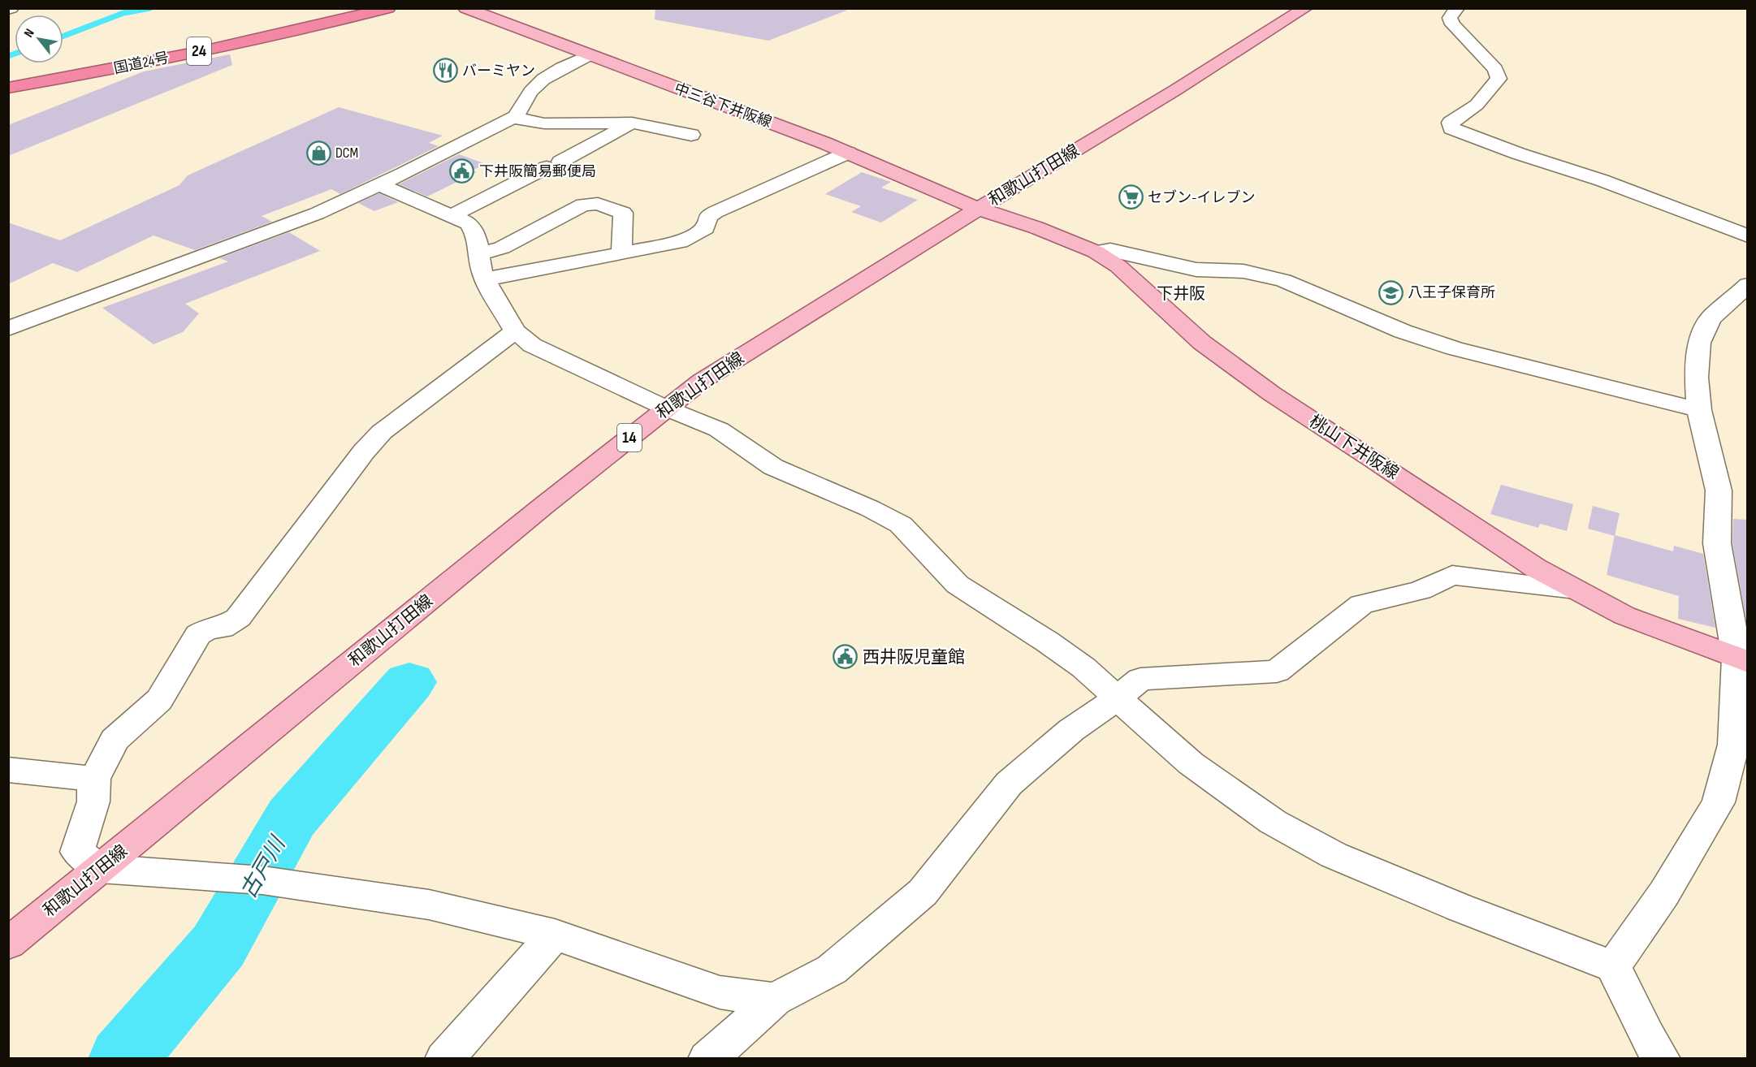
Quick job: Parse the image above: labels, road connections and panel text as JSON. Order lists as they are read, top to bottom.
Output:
{
  "streets": {
    "highway": ["24", "国道24号"],
    "main road": [
      "中三谷下井阪線",
      "和歌山打田線",
      "14",
      "桃山下井阪線"
    ]
  },
  "crossings": [
    ["中三谷下井阪線", "和歌山打田線"],
    ["中三谷下井阪線", "桃山下井阪線"],
    ["和歌山打田線", "桃山下井阪線"]
  ],
  "districts": ["下井阪"],
  "water": ["古戸川"],
  "places": {
    "restaurant": ["バーミヤン"],
    "shop": ["DCM"],
    "public building": ["下井阪簡易郵便局", "西井阪児童館"],
    "supermarket": ["セブン-イレブン"],
    "school or university": ["八王子保育所"]
  },
  "north": "top left"
}
